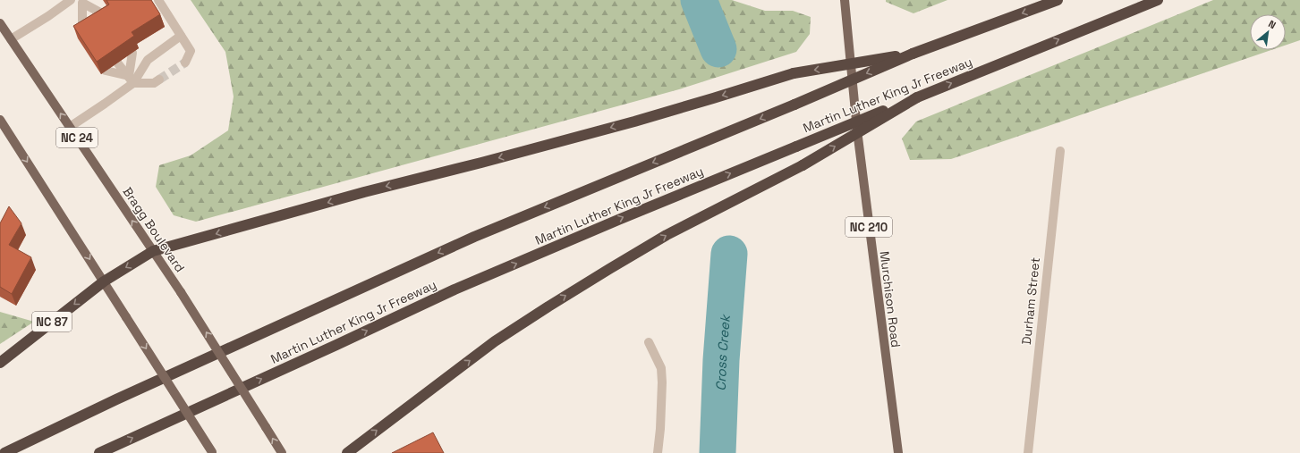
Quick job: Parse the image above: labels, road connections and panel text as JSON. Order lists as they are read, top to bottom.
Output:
{
  "streets": {
    "highway": ["Martin Luther King Jr Freeway", "NC 87"],
    "main road": [
      "NC 24",
      "NC 210",
      "Bragg Boulevard",
      "Murchison Road"
    ],
    "street": ["Durham Street"]
  },
  "water": ["Cross Creek"],
  "north": "top right"
}
